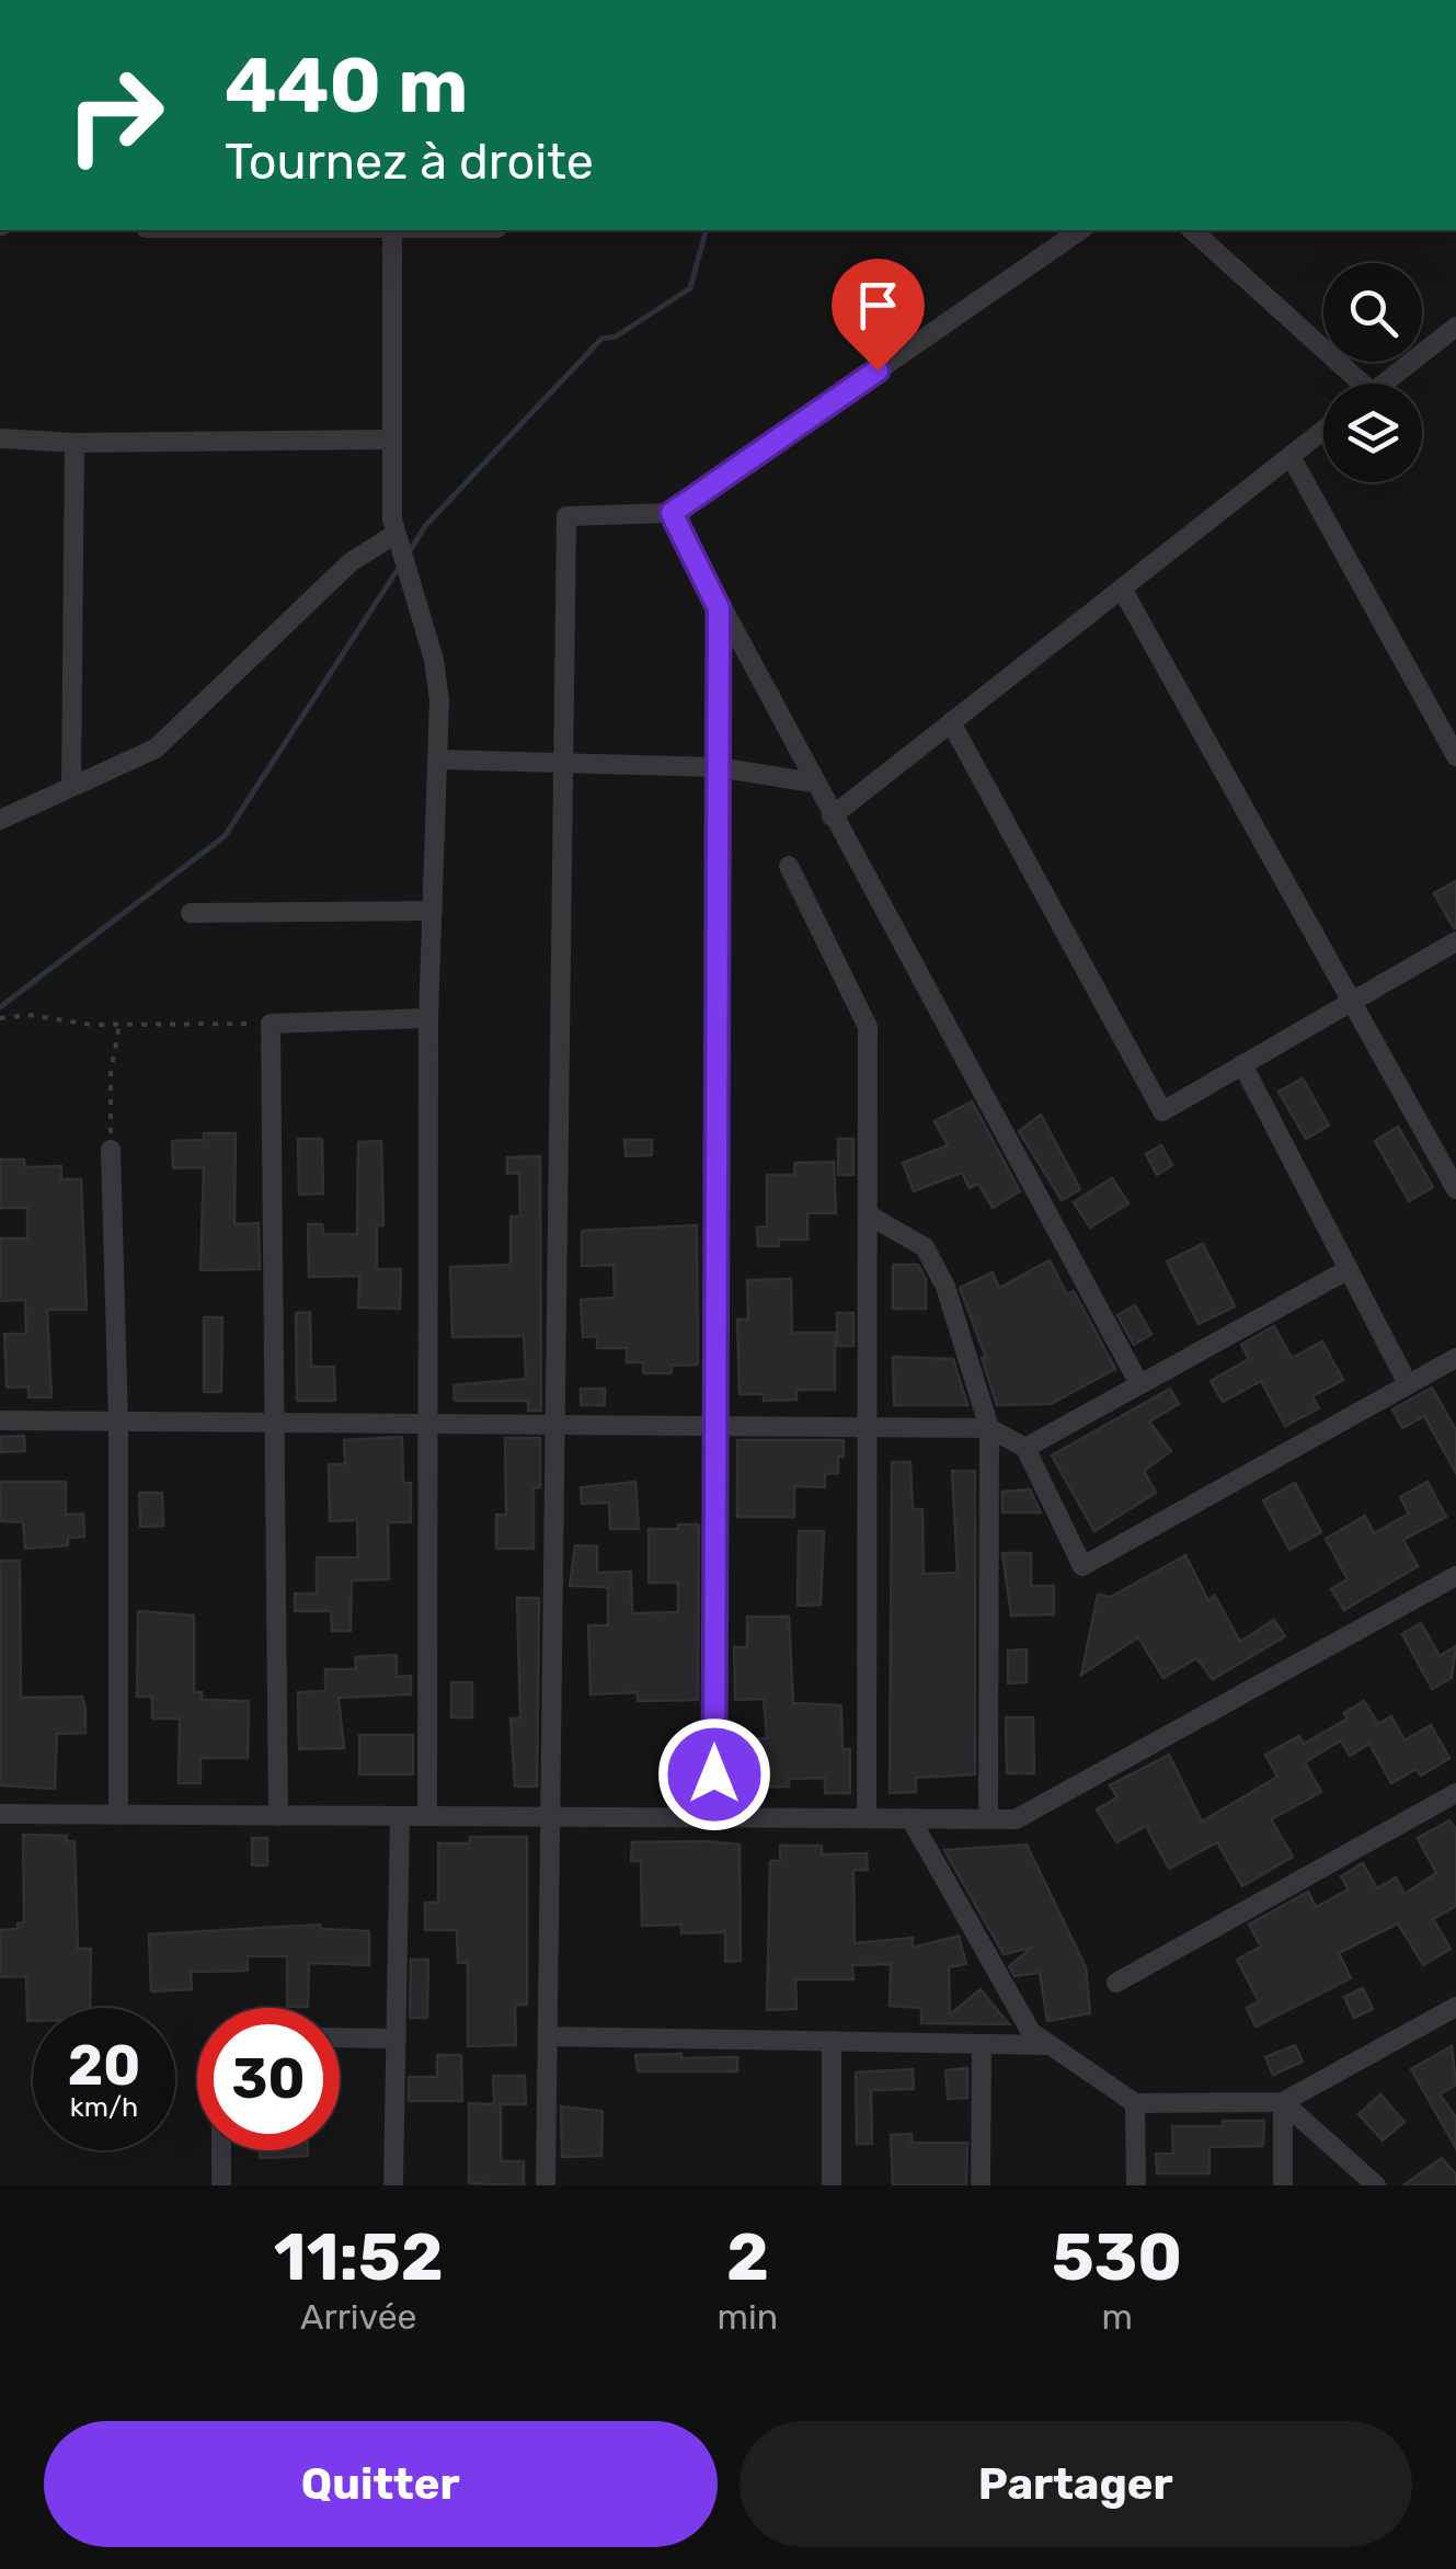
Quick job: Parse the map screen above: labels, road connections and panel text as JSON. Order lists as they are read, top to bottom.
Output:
{
  "page": {
    "turn": ["440 m", "Tournez à droite"],
    "speed": "20 km/h",
    "limit": "30",
    "eta": [
      "11:52",
      "Arrivée",
      "2",
      "min",
      "530",
      "m"
    ],
    "buttons": ["Quitter", "Partager"]
  }
}
